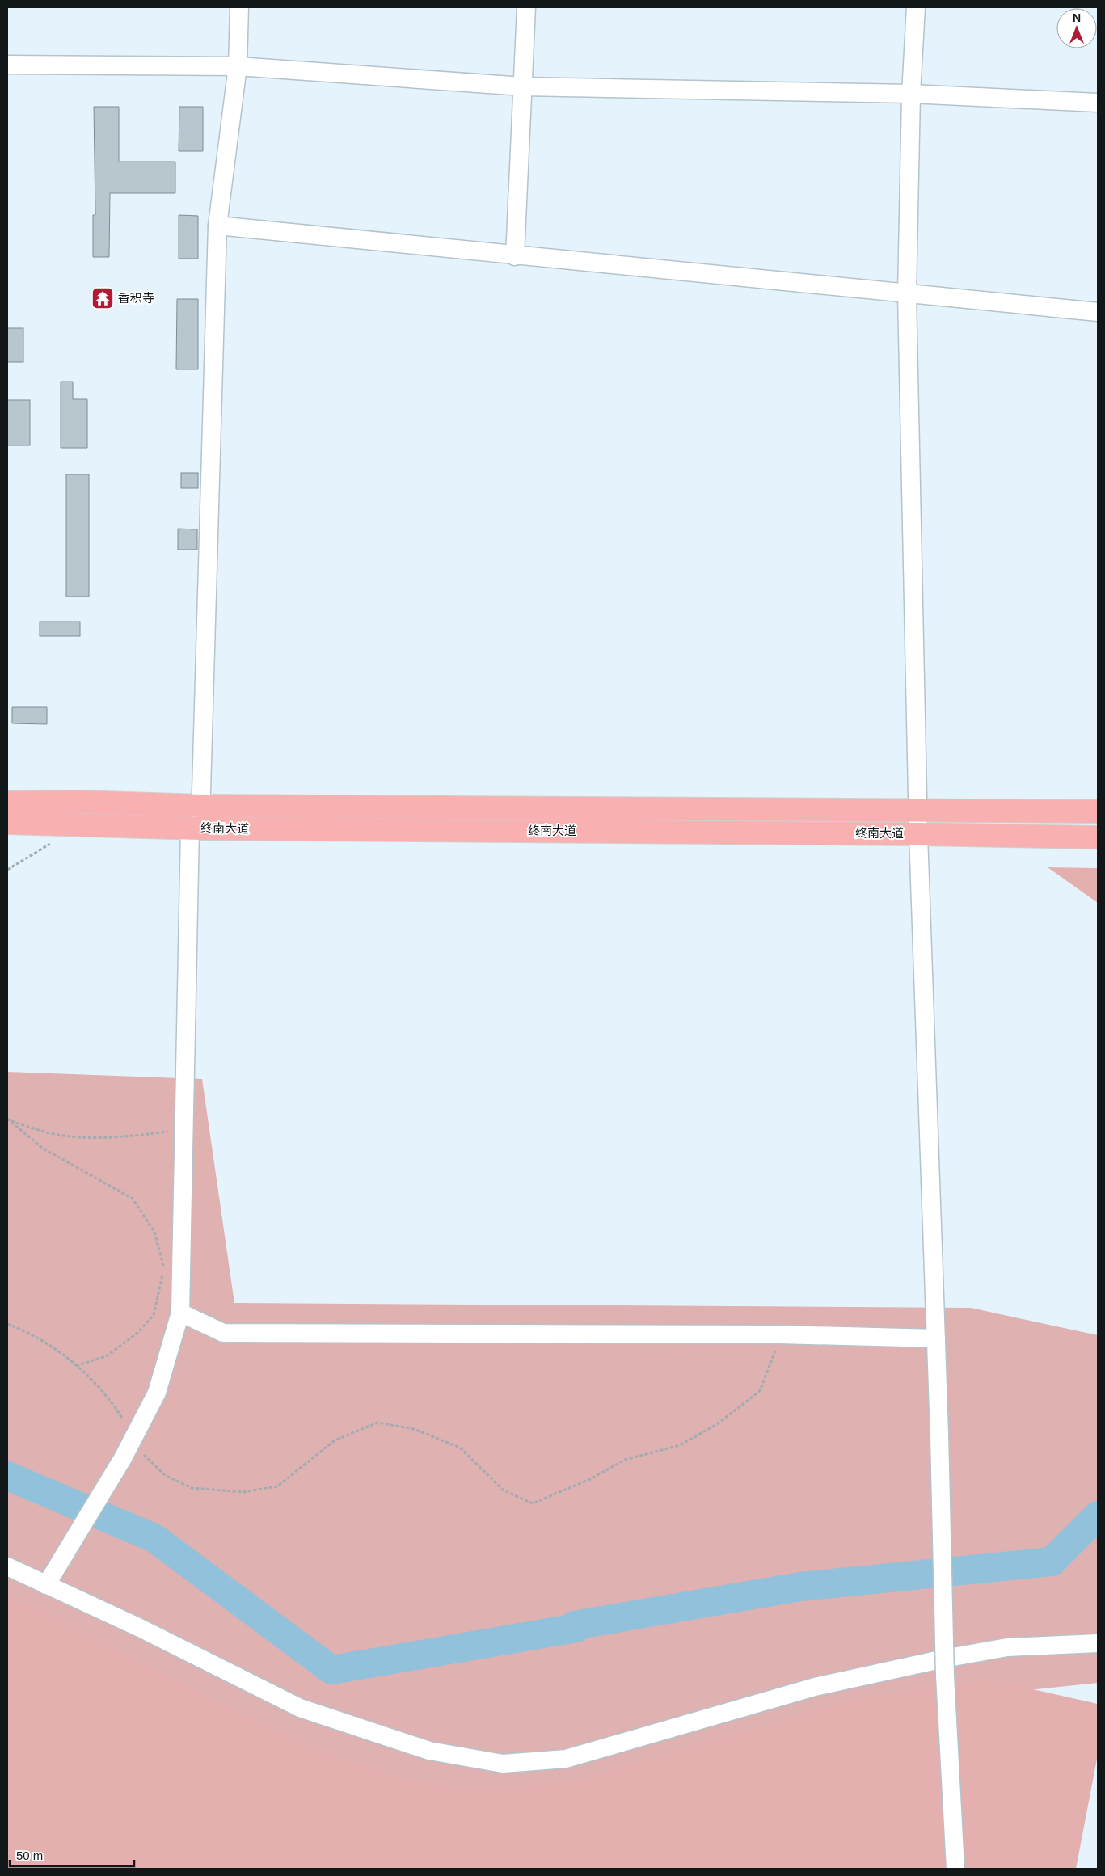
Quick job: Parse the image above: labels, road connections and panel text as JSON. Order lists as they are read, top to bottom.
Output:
{
  "streets": {
    "highway": ["终南大道"]
  },
  "places": {
    "temple": ["香积寺"]
  },
  "scale_bar": "50 m",
  "north": "top"
}
